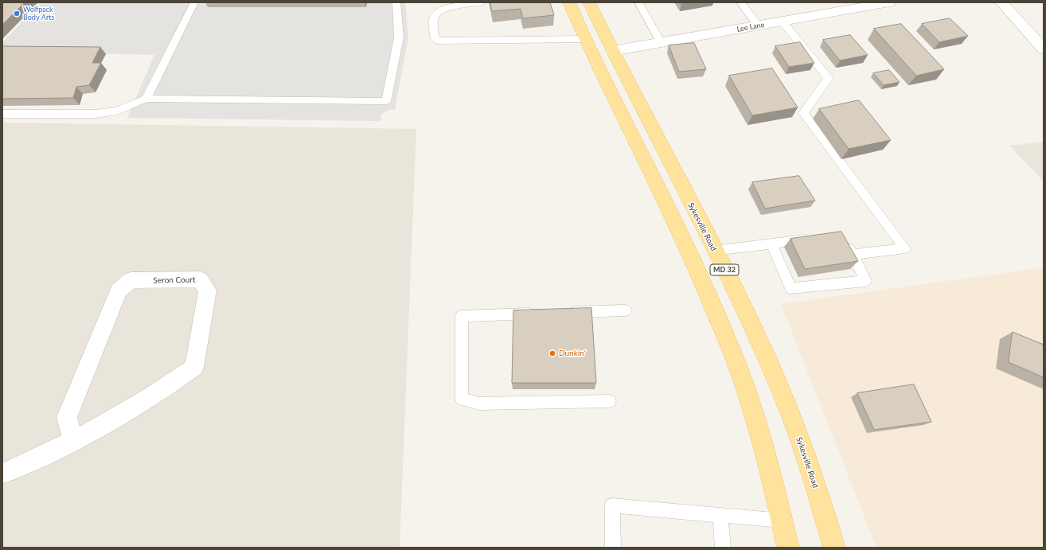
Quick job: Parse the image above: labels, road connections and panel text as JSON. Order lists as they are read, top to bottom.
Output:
{
  "streets": {
    "main road": ["Sykesville Road", "MD 32"],
    "street": ["Lee Lane", "Seron Court"]
  },
  "crossings": [
    ["Lee Lane", "Sykesville Road"]
  ],
  "places": ["Wolfpack Body Arts", "Dunkin'"]
}
